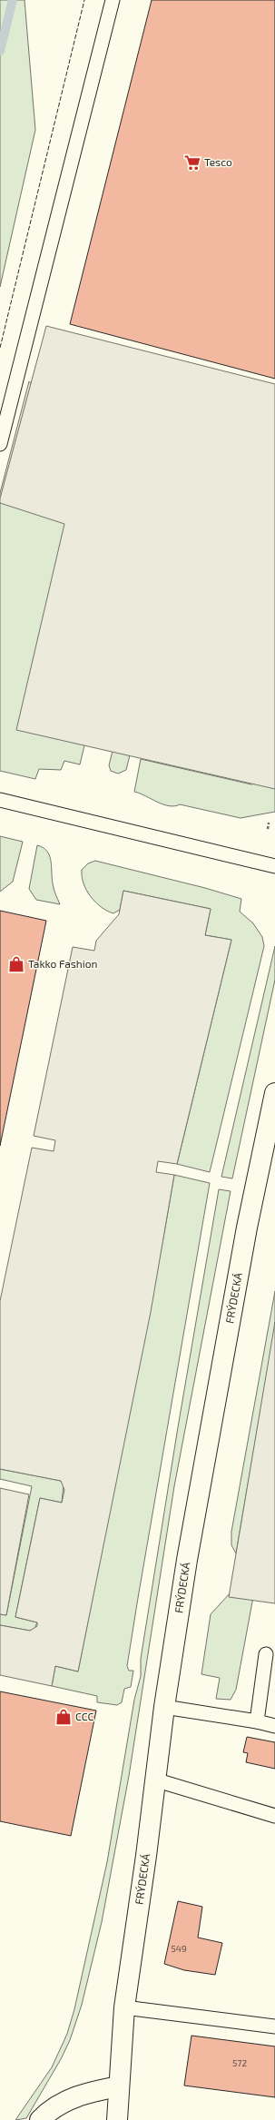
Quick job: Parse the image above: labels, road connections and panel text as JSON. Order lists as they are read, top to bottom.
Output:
{
  "streets": {
    "main road": ["FRÝDECKÁ"]
  },
  "places": {
    "supermarket": ["Tesco"],
    "shop": ["Takko Fashion", "CCC"]
  },
  "house_numbers": ["549", "572"]
}
